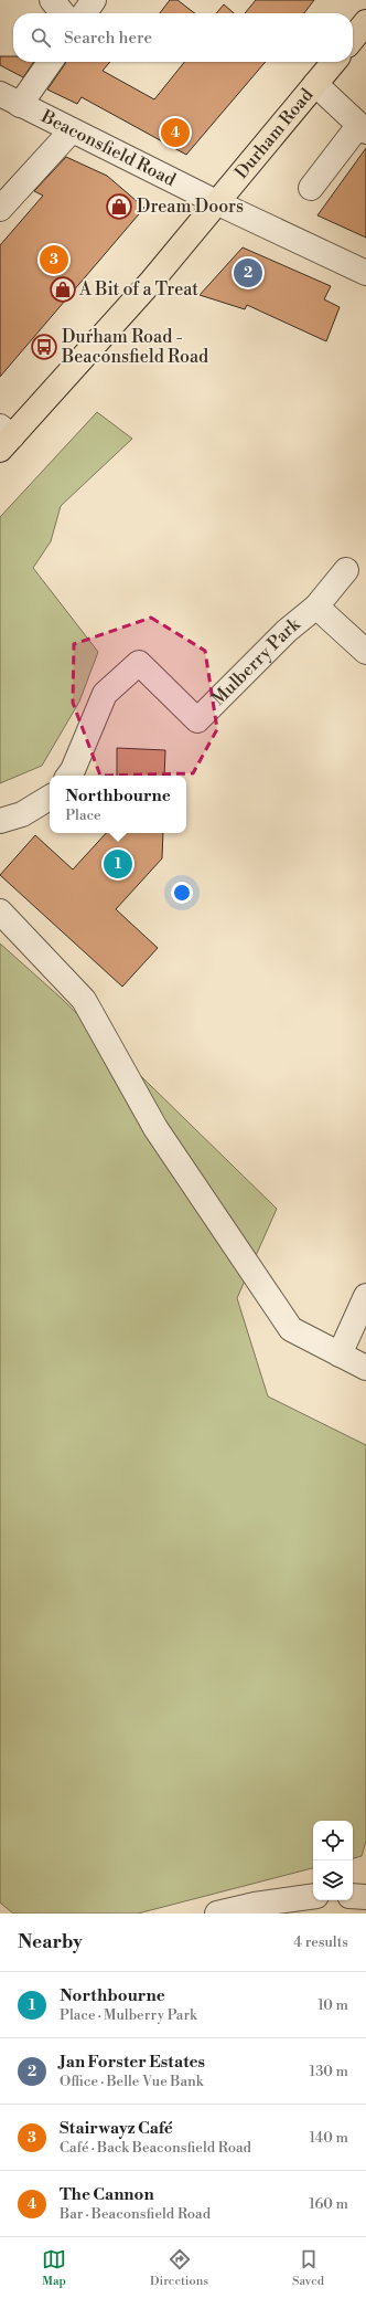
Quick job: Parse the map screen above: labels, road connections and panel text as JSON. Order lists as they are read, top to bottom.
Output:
{
  "streets": {
    "main road": ["Durham Road"],
    "street": ["Beaconsfield Road", "Mulberry Park"]
  },
  "crossings": [
    ["Durham Road", "Beaconsfield Road"]
  ],
  "places": {
    "shop": ["Dream Doors", "A Bit of a Treat"],
    "bus stop": ["Durham Road - Beaconsfield Road"]
  },
  "page": {
    "search": "Search here",
    "pins": [
      "4",
      "3",
      "2",
      "1"
    ],
    "popup": ["Northbourne", "Place"],
    "heading": ["Nearby", "4 results"],
    "list": [
      {
        "mark": "1",
        "name": "Northbourne",
        "note": "Place · Mulberry Park",
        "value": "10 m"
      },
      {
        "mark": "2",
        "name": "Jan Forster Estates",
        "note": "Office · Belle Vue Bank",
        "value": "130 m"
      },
      {
        "mark": "3",
        "name": "Stairwayz Café",
        "note": "Café · Back Beaconsfield Road",
        "value": "140 m"
      },
      {
        "mark": "4",
        "name": "The Cannon",
        "note": "Bar · Beaconsfield Road",
        "value": "160 m"
      }
    ],
    "nav": ["Map", "Directions", "Saved"]
  }
}
